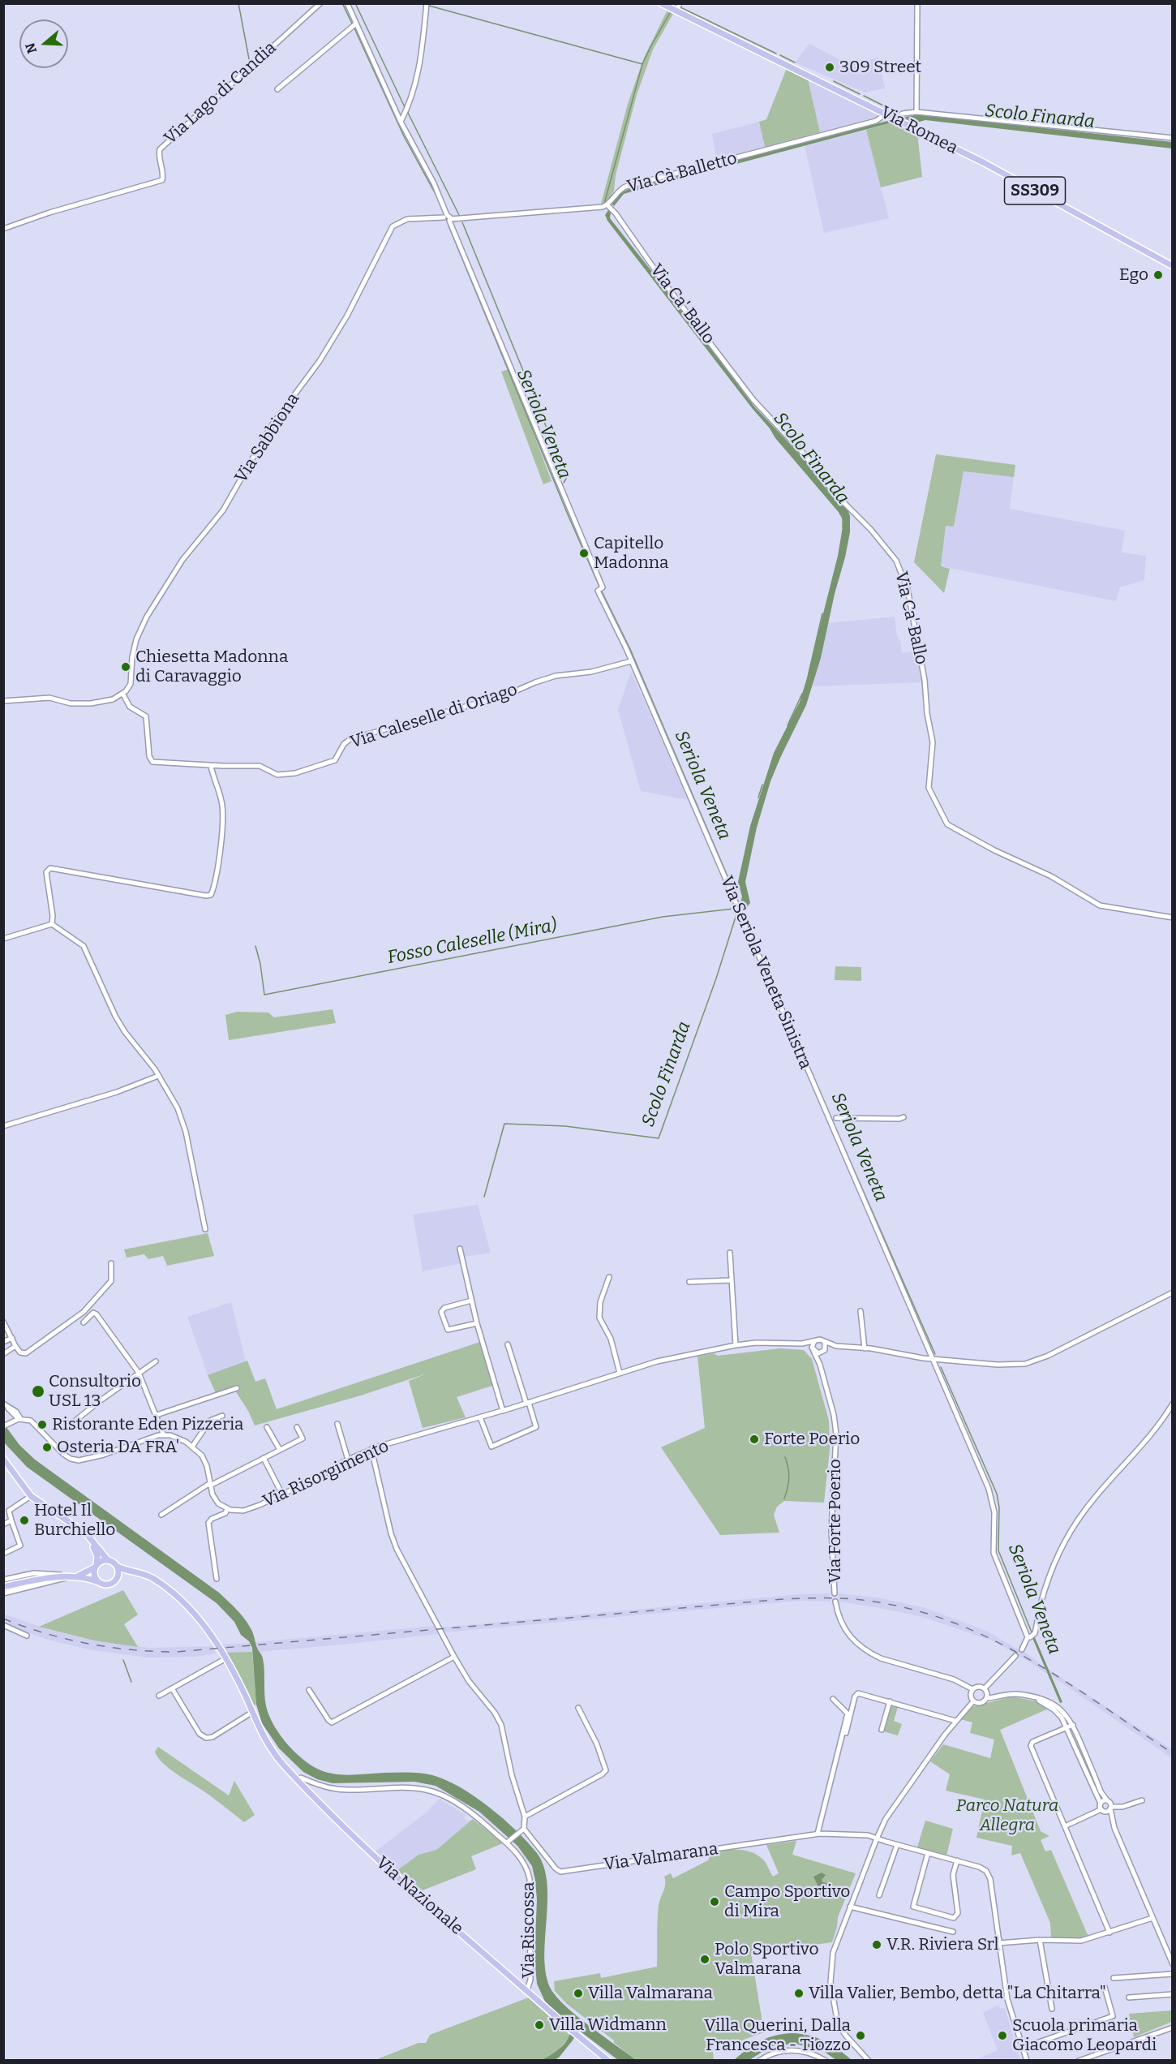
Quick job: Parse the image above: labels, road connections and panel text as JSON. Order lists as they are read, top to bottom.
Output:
{
  "streets": {
    "main road": ["Via Romea", "SS309", "Via Nazionale"],
    "street": [
      "Via Lago di Candia",
      "Via Cà Balletto",
      "Via Ca' Ballo",
      "Via Sabbiona",
      "Via Caleselle di Oriago",
      "Via Seriola Veneta Sinistra",
      "Via Risorgimento",
      "Via Forte Poerio",
      "Via Valmarana",
      "Via Riscossa"
    ]
  },
  "crossings": [
    ["Via Romea", "Via Cà Balletto"],
    ["Via Cà Balletto", "Via Ca' Ballo"],
    ["Via Cà Balletto", "Via Sabbiona"],
    ["Via Cà Balletto", "Via Seriola Veneta Sinistra"],
    ["Via Sabbiona", "Via Seriola Veneta Sinistra"],
    ["Via Caleselle di Oriago", "Via Seriola Veneta Sinistra"],
    ["Via Seriola Veneta Sinistra", "Via Risorgimento"],
    ["Via Nazionale", "Via Riscossa"]
  ],
  "water": ["Scolo Finarda", "Seriola Veneta", "Fosso Caleselle (Mira)"],
  "parks": ["Parco Natura Allegra"],
  "places": [
    "309 Street",
    "Ego",
    "Capitello Madonna",
    "Chiesetta Madonna di Caravaggio",
    "Consultorio USL 13",
    "Ristorante Eden Pizzeria",
    "Forte Poerio",
    "Osteria DA FRA'",
    "Hotel Il Burchiello",
    "Campo Sportivo di Mira",
    "V.R. Riviera Srl",
    "Polo Sportivo Valmarana",
    "Villa Valmarana",
    "Villa Valier, Bembo, detta \"La Chitarra\"",
    "Villa Widmann",
    "Villa Querini, Dalla Francesca - Tiozzo",
    "Scuola primaria Giacomo Leopardi"
  ],
  "north": "left"
}
